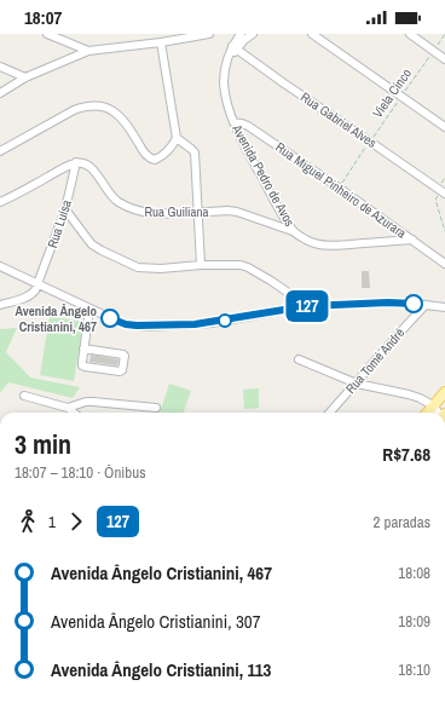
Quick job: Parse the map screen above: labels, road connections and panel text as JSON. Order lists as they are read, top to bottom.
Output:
{
  "streets": {
    "street": [
      "Rua Gabriel Alves",
      "Avenida Pedro de Avos",
      "Rua Miguel Pinheiro de Azurara",
      "Rua Guiliana",
      "Rua Luísa",
      "Rua Tomé André"
    ],
    "path": ["Viela Cinco"]
  },
  "crossings": [
    ["Viela Cinco", "Rua Gabriel Alves"],
    ["Viela Cinco", "Rua Miguel Pinheiro de Azurara"],
    ["Rua Gabriel Alves", "Avenida Pedro de Avos"],
    ["Avenida Pedro de Avos", "Rua Miguel Pinheiro de Azurara"],
    ["Avenida Pedro de Avos", "Rua Guiliana"],
    ["Rua Guiliana", "Rua Luísa"]
  ],
  "places": ["Avenida Ângelo Cristianini, 467"],
  "lines": ["bus line 127"],
  "page": {
    "status": "18:07",
    "on_map": "127",
    "heading": ["3 min", "18:07 – 18:10 · Ônibus", "R$7.68"],
    "legs": ["1", "127", "2 paradas"],
    "list": [
      {
        "name": "Avenida Ângelo Cristianini, 467",
        "value": "18:08"
      },
      {
        "name": "Avenida Ângelo Cristianini, 307",
        "value": "18:09"
      },
      {
        "name": "Avenida Ângelo Cristianini, 113",
        "value": "18:10"
      }
    ]
  }
}
